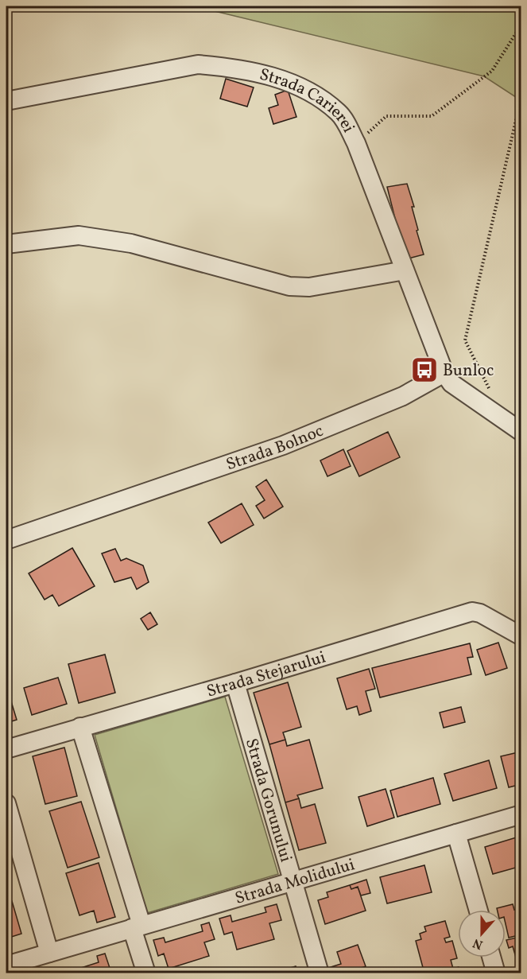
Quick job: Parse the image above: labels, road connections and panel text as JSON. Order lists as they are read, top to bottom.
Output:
{
  "streets": {
    "street": [
      "Strada Carierei",
      "Strada Bolnoc",
      "Strada Stejarului",
      "Strada Gorunului",
      "Strada Molidului"
    ]
  },
  "crossings": [
    ["Strada Carierei", "Strada Bolnoc"],
    ["Strada Stejarului", "Strada Gorunului"],
    ["Strada Gorunului", "Strada Molidului"]
  ],
  "places": {
    "bus stop": ["Bunloc"]
  },
  "north": "bottom"
}
